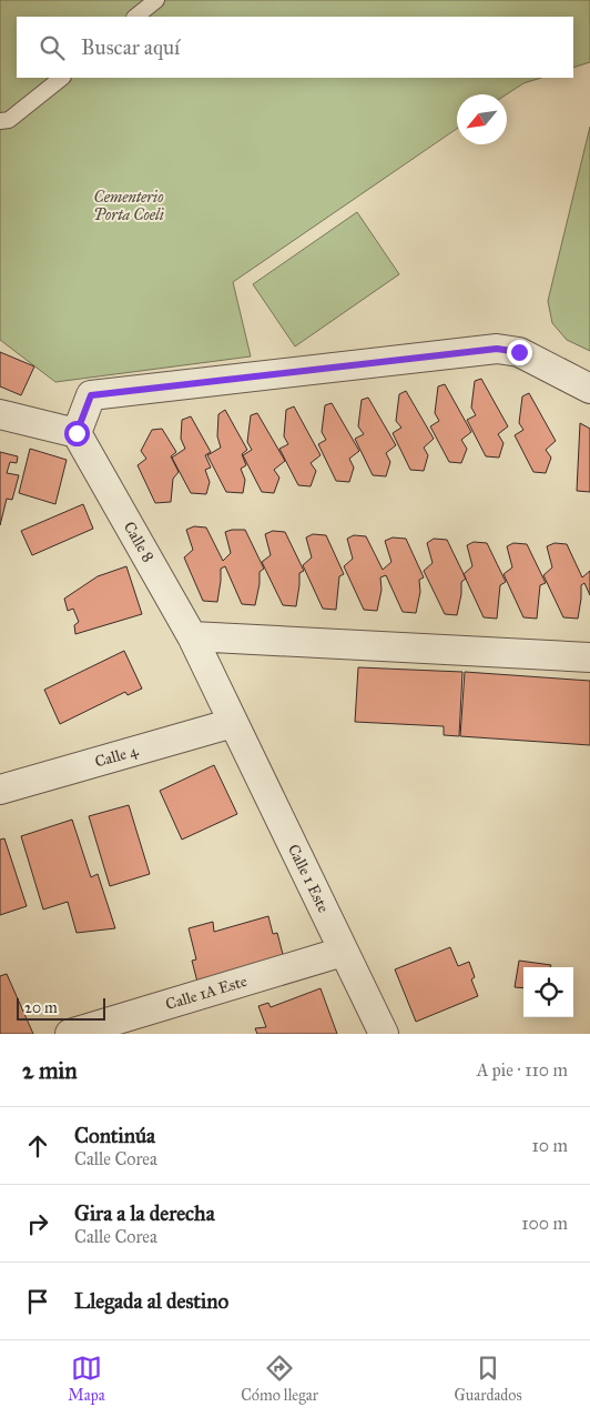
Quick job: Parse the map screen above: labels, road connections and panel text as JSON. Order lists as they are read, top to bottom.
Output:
{
  "streets": {
    "street": [
      "Calle 8",
      "Calle 4",
      "Calle 1 Este",
      "Calle 1A Este"
    ]
  },
  "crossings": [
    ["Calle 8", "Calle 4"],
    ["Calle 8", "Calle 1 Este"],
    ["Calle 4", "Calle 1 Este"],
    ["Calle 1 Este", "Calle 1A Este"]
  ],
  "parks": ["Cementerio Porta Coeli"],
  "scale_bar": "20 m",
  "north": "bottom left",
  "page": {
    "search": "Buscar aquí",
    "scale": "20 m",
    "heading": ["2 min", "A pie · 110 m"],
    "list": [
      ["Continúa", "Calle Corea", "10 m"],
      ["Gira a la derecha", "Calle Corea", "100 m"],
      "Llegada al destino"
    ],
    "nav": ["Mapa", "Cómo llegar", "Guardados"]
  }
}
